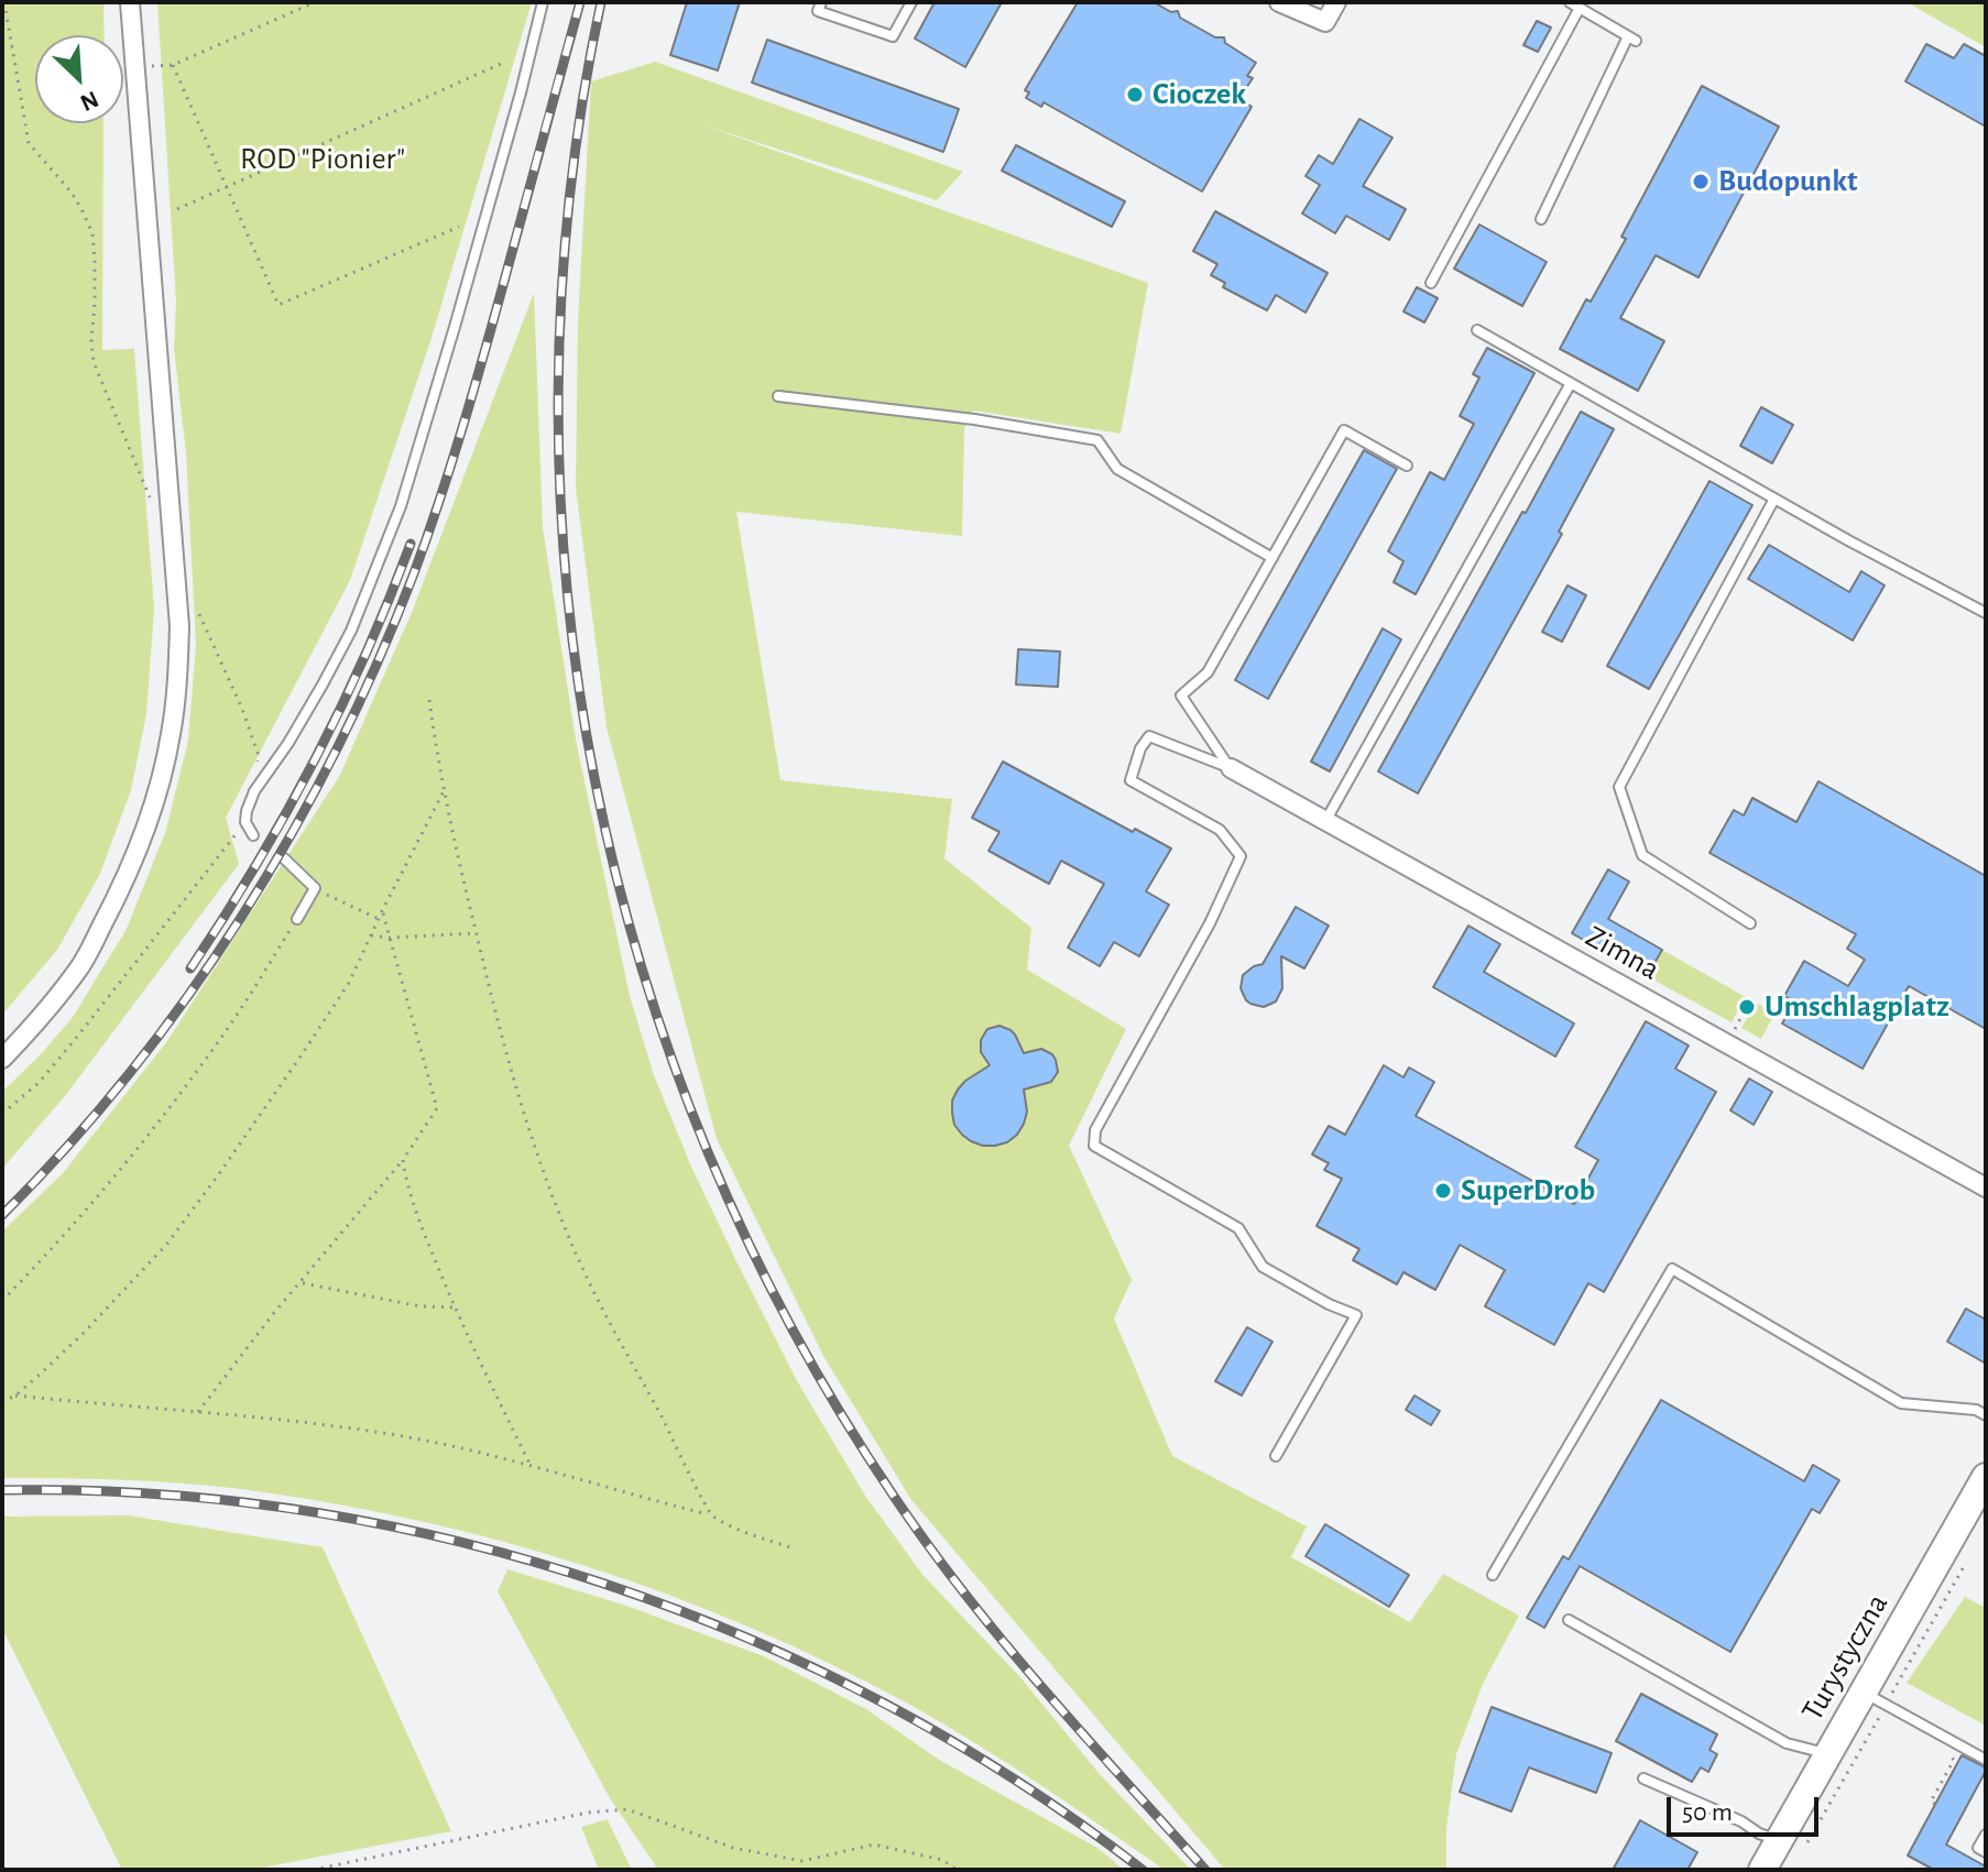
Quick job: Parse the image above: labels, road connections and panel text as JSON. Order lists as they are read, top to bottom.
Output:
{
  "streets": {
    "main road": ["Turystyczna"],
    "street": ["Zimna"]
  },
  "parks": ["ROD \"Pionier\""],
  "places": [
    "Cioczek",
    "Budopunkt",
    "Umschlagplatz",
    "SuperDrob"
  ],
  "scale_bar": "50 m",
  "north": "bottom right"
}
